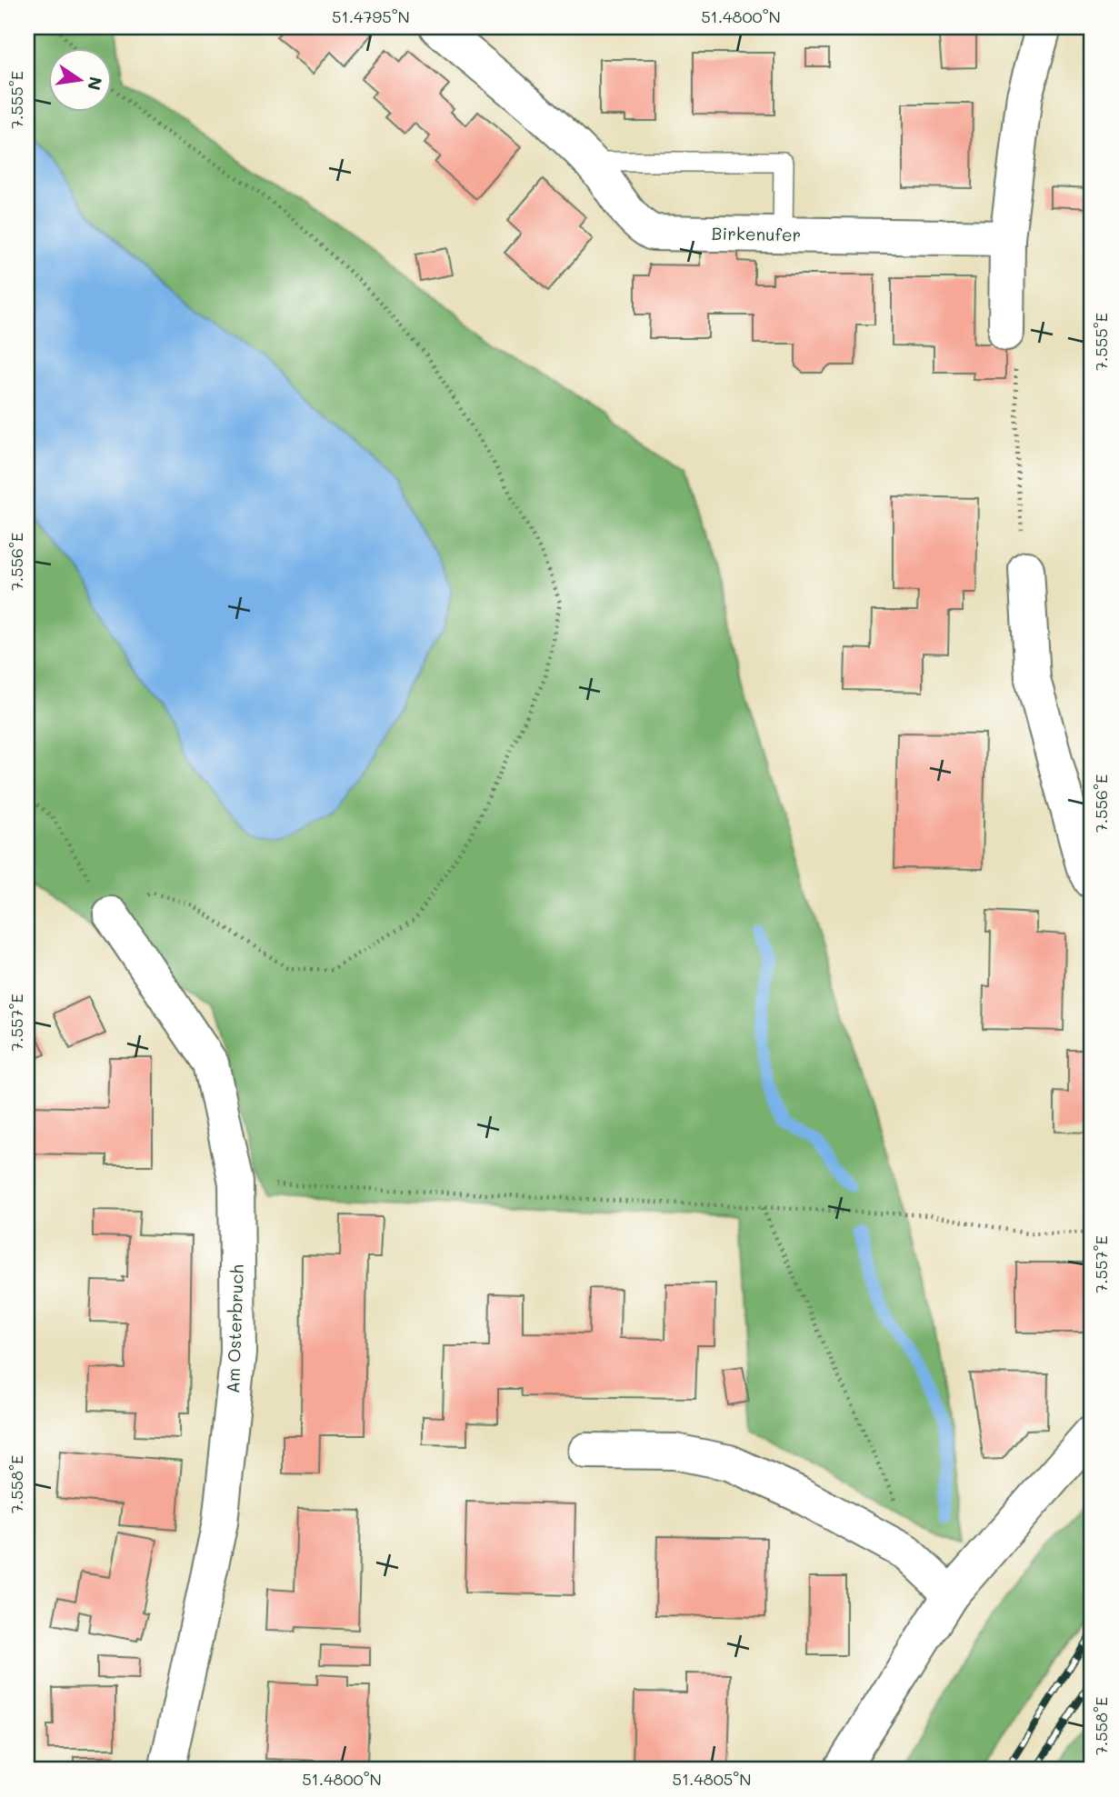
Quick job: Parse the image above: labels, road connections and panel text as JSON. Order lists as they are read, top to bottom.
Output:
{
  "streets": {
    "street": ["Birkenufer", "Am Osterbruch"]
  },
  "north": "right",
  "coordinates": [
    "51.4795°N",
    "51.4800°N",
    "7.555°E",
    "7.556°E",
    "7.557°E",
    "7.558°E",
    "51.4805°N"
  ]
}
